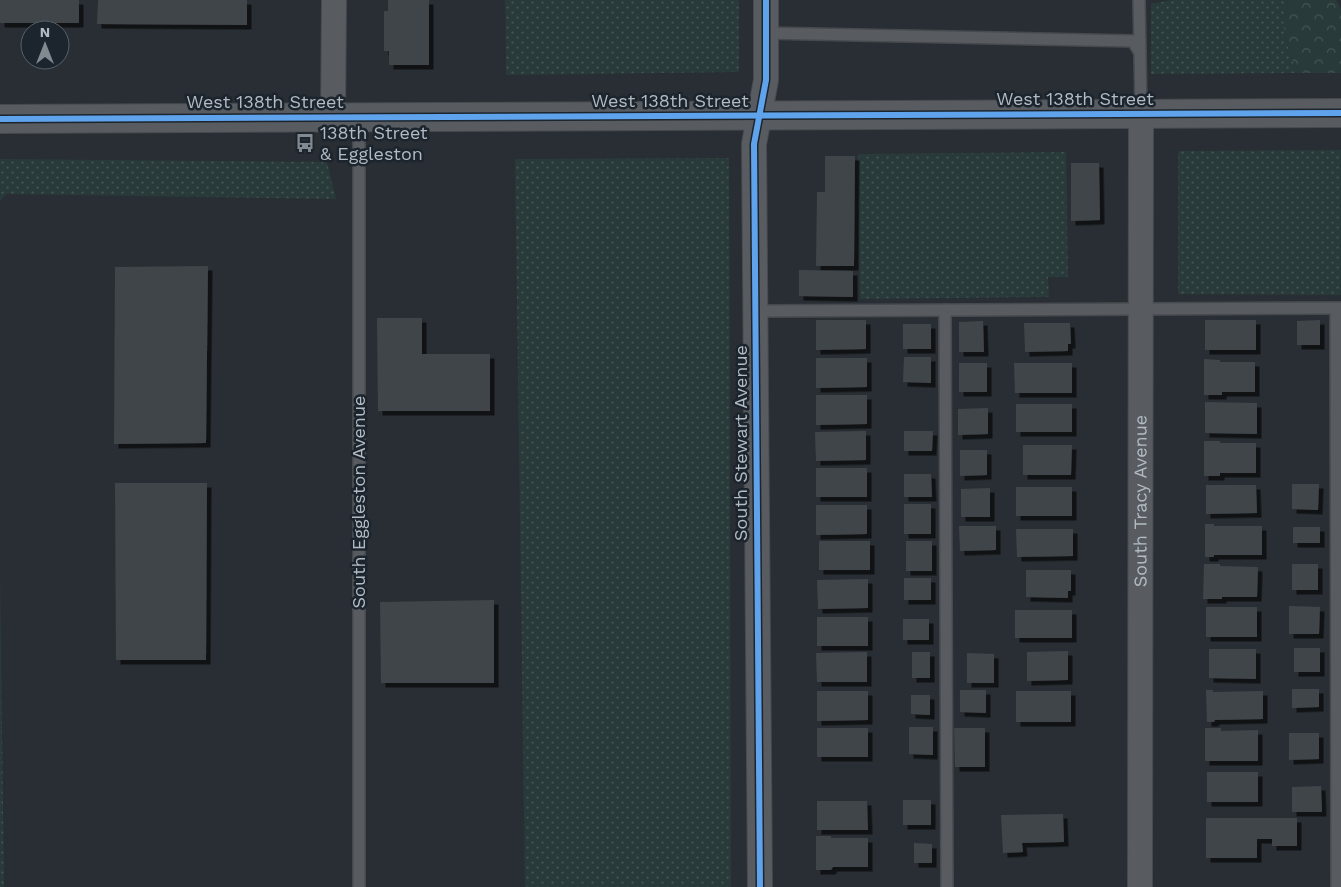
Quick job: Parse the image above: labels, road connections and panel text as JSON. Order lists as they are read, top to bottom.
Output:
{
  "streets": {
    "street": [
      "West 138th Street",
      "South Stewart Avenue",
      "South Tracy Avenue",
      "South Eggleston Avenue"
    ]
  },
  "crossings": [
    ["West 138th Street", "South Stewart Avenue"],
    ["West 138th Street", "South Tracy Avenue"],
    ["West 138th Street", "South Eggleston Avenue"]
  ],
  "places": {
    "bus stop": ["138th Street & Eggleston"]
  },
  "north": "top"
}
